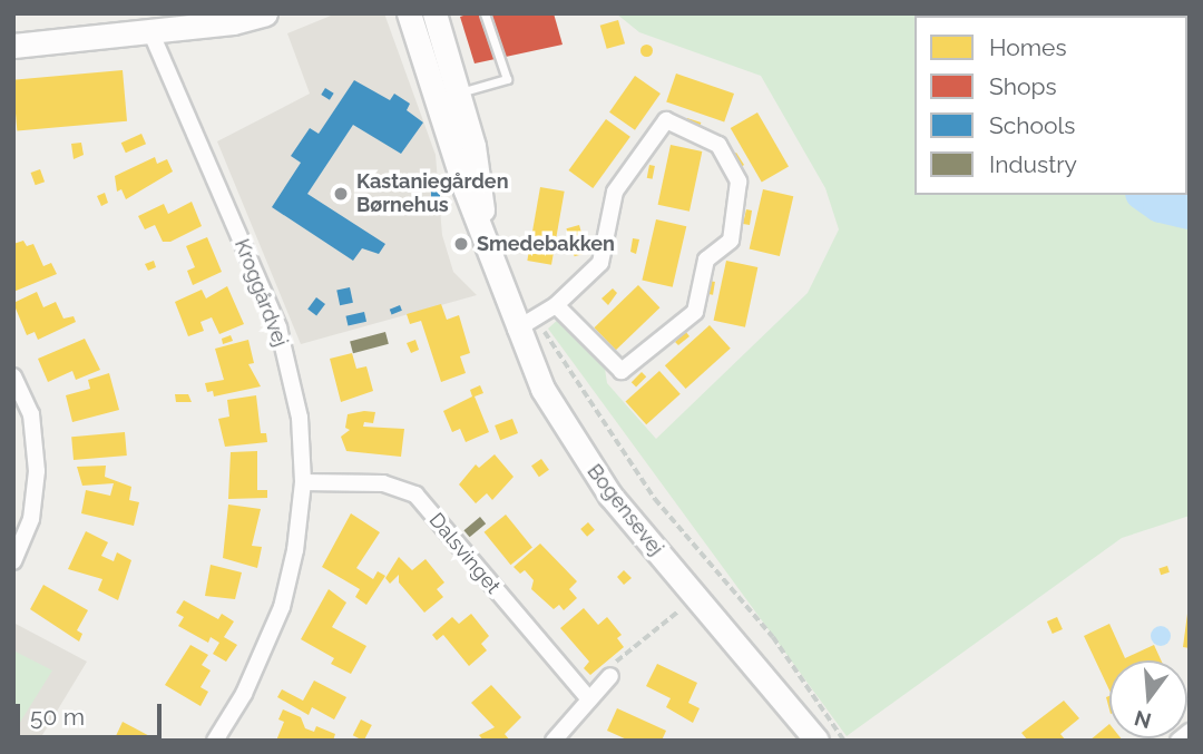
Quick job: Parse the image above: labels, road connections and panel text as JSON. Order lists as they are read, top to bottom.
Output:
{
  "streets": {
    "main road": ["Bogensevej"],
    "street": ["Kroggårdvej", "Dalsvinget"]
  },
  "crossings": [
    ["Kroggårdvej", "Dalsvinget"]
  ],
  "places": ["Kastaniegården Børnehus", "Smedebakken"],
  "legend": [
    "Homes",
    "Shops",
    "Schools",
    "Industry"
  ],
  "scale_bar": "50 m",
  "north": "bottom"
}
